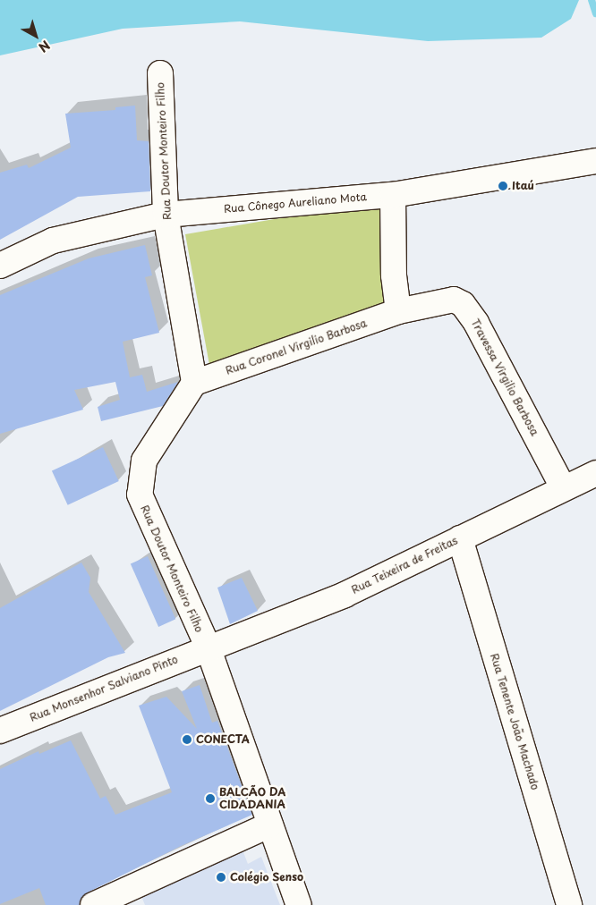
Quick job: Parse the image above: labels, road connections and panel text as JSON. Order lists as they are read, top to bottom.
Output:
{
  "streets": {
    "street": [
      "Rua Doutor Monteiro Filho",
      "Rua Cônego Aureliano Mota",
      "Rua Coronel Virgilio Barbosa",
      "Travessa Virgilio Barbosa",
      "Rua Teixeira de Freitas",
      "Rua Monsenhor Salviano Pinto",
      "Rua Tenente João Machado"
    ]
  },
  "crossings": [
    ["Rua Doutor Monteiro Filho", "Rua Cônego Aureliano Mota"],
    ["Rua Doutor Monteiro Filho", "Rua Coronel Virgilio Barbosa"],
    ["Rua Doutor Monteiro Filho", "Rua Teixeira de Freitas"],
    ["Rua Doutor Monteiro Filho", "Rua Monsenhor Salviano Pinto"],
    ["Rua Coronel Virgilio Barbosa", "Travessa Virgilio Barbosa"],
    ["Travessa Virgilio Barbosa", "Rua Teixeira de Freitas"],
    ["Rua Teixeira de Freitas", "Rua Monsenhor Salviano Pinto"],
    ["Rua Teixeira de Freitas", "Rua Tenente João Machado"]
  ],
  "places": [
    "Itaú",
    "CONECTA",
    "BALCÃO DA CIDADANIA",
    "Colégio Senso"
  ],
  "north": "bottom right"
}
